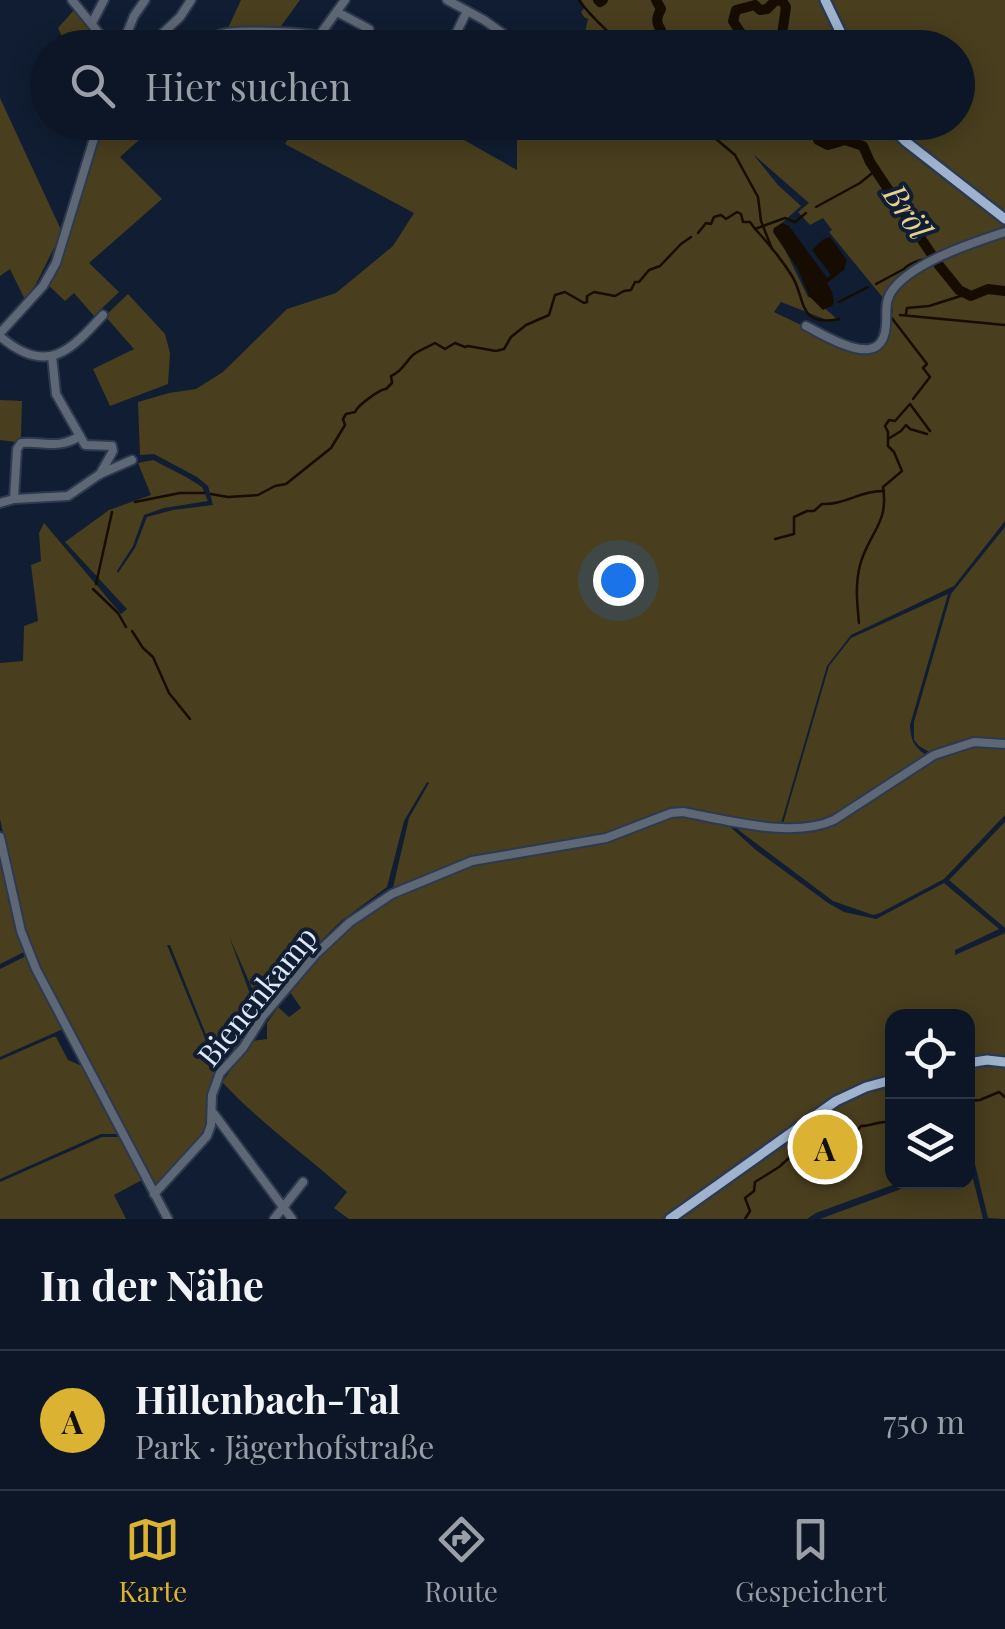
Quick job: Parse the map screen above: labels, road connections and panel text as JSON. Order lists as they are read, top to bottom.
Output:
{
  "streets": {
    "street": ["Bienenkamp"]
  },
  "water": ["Bröl"],
  "page": {
    "search": "Hier suchen",
    "pins": "A",
    "heading": "In der Nähe",
    "list": [
      {
        "mark": "A",
        "name": "Hillenbach-Tal",
        "note": "Park · Jägerhofstraße",
        "value": "750 m"
      }
    ],
    "nav": ["Karte", "Route", "Gespeichert"]
  }
}
